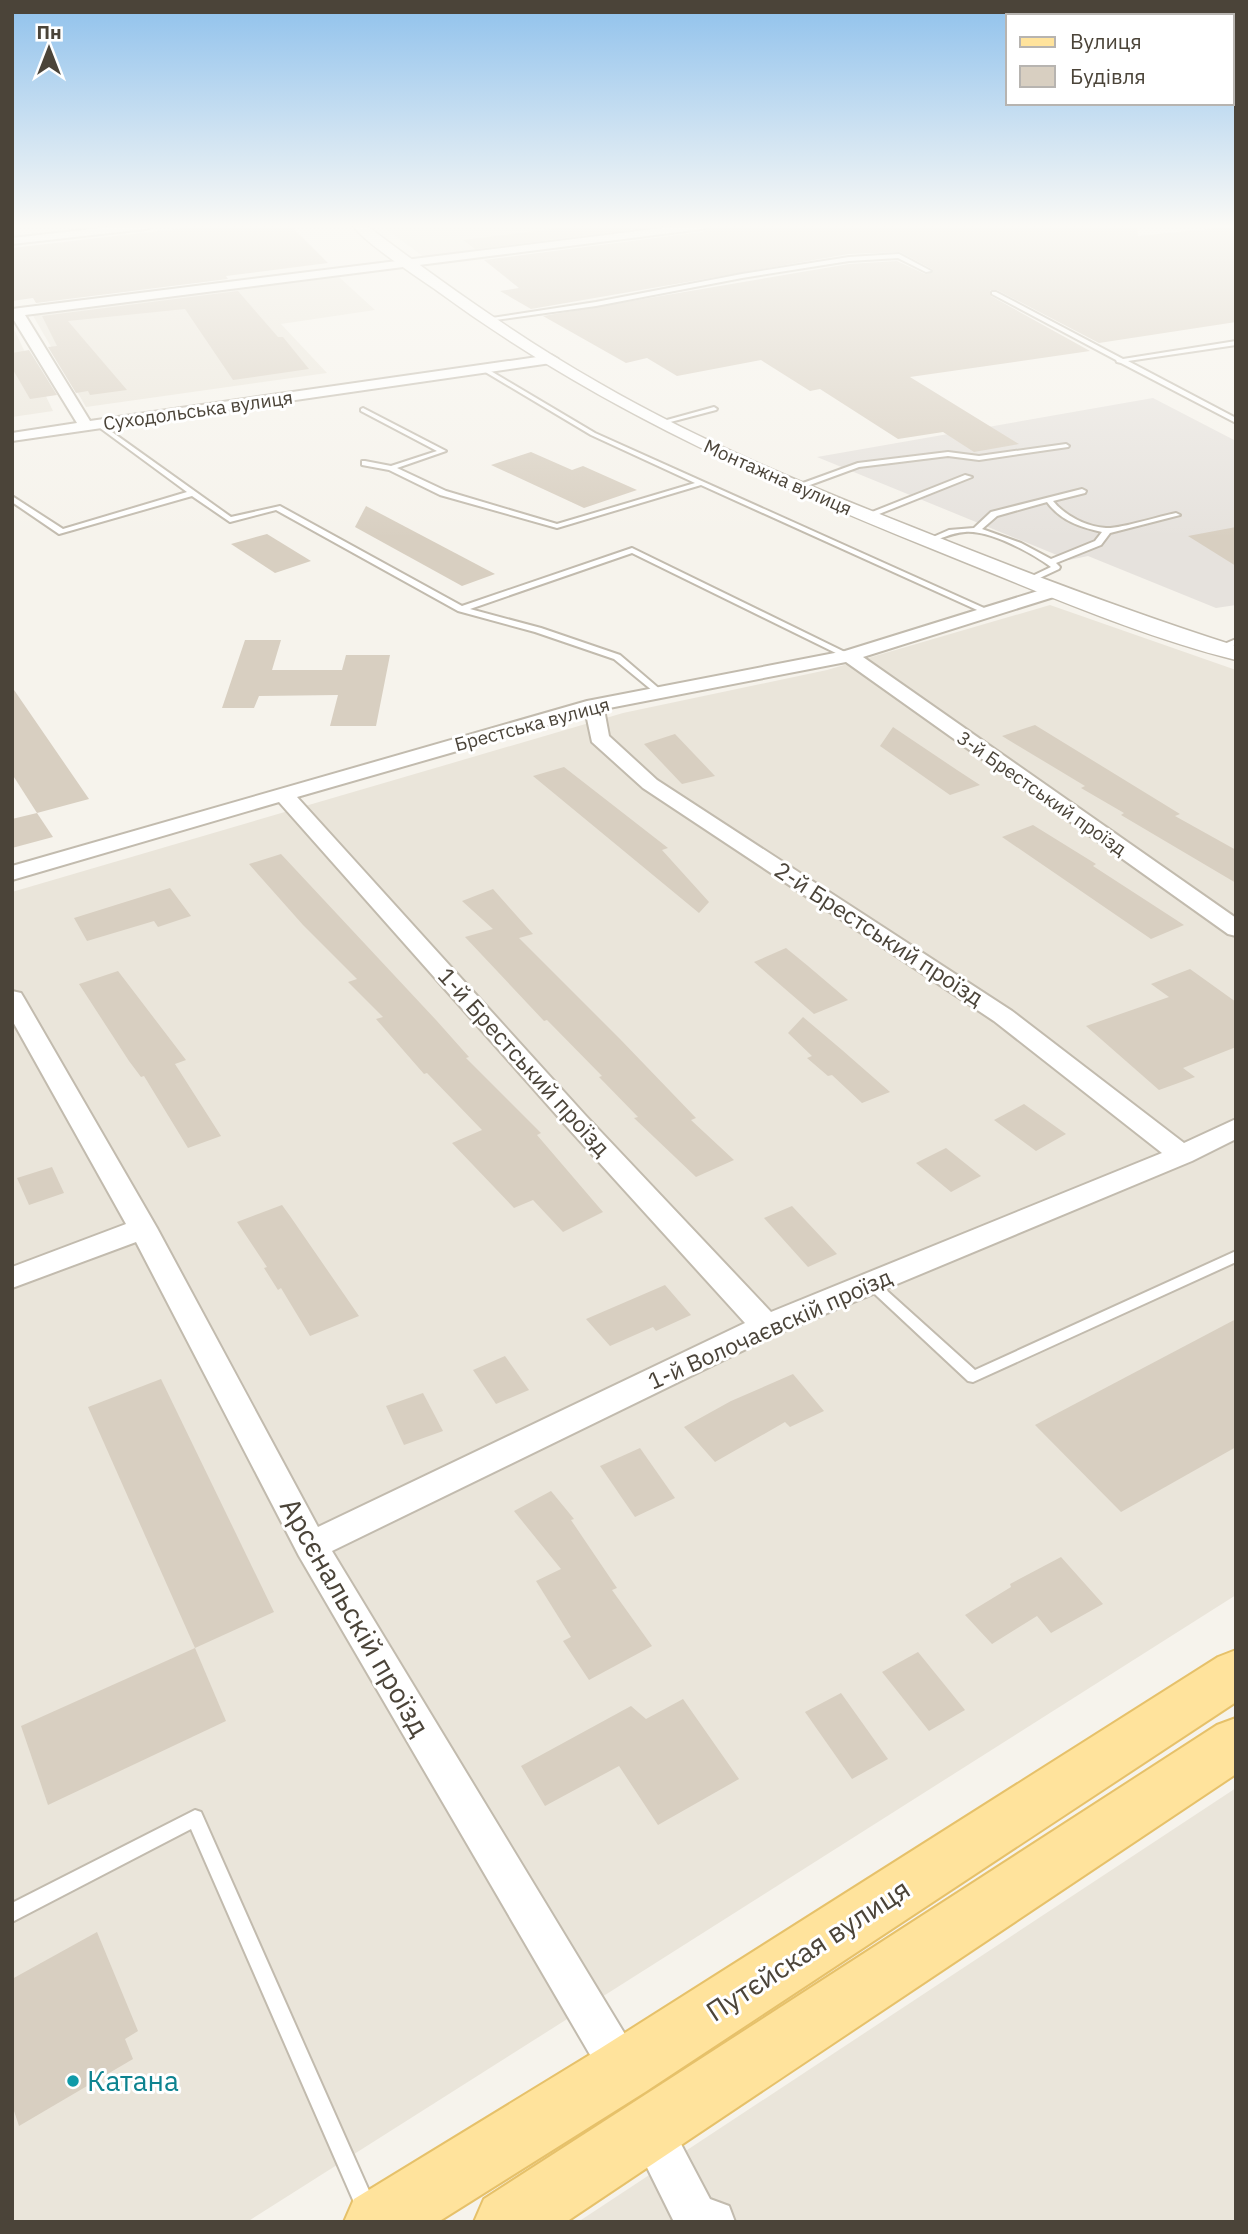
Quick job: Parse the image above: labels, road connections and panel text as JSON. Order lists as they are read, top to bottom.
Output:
{
  "streets": {
    "main road": ["Путєйская вулиця"],
    "street": [
      "Суходольська вулиця",
      "Монтажна вулиця",
      "Брестська вулиця",
      "3-й Брестський проїзд",
      "2-й Брестський проїзд",
      "1-й Брестський проїзд",
      "1-й Волочаєвскій проїзд",
      "Арсєнальскій проїзд"
    ]
  },
  "crossings": [
    ["Суходольська вулиця", "Монтажна вулиця"],
    ["Монтажна вулиця", "Брестська вулиця"],
    ["Брестська вулиця", "3-й Брестський проїзд"],
    ["Брестська вулиця", "2-й Брестський проїзд"],
    ["Брестська вулиця", "1-й Брестський проїзд"],
    ["2-й Брестський проїзд", "1-й Волочаєвскій проїзд"],
    ["1-й Брестський проїзд", "1-й Волочаєвскій проїзд"],
    ["1-й Волочаєвскій проїзд", "Арсєнальскій проїзд"],
    ["Арсєнальскій проїзд", "Путєйская вулиця"]
  ],
  "places": ["Катана"],
  "legend": ["Вулиця", "Будівля"],
  "north": "top"
}
